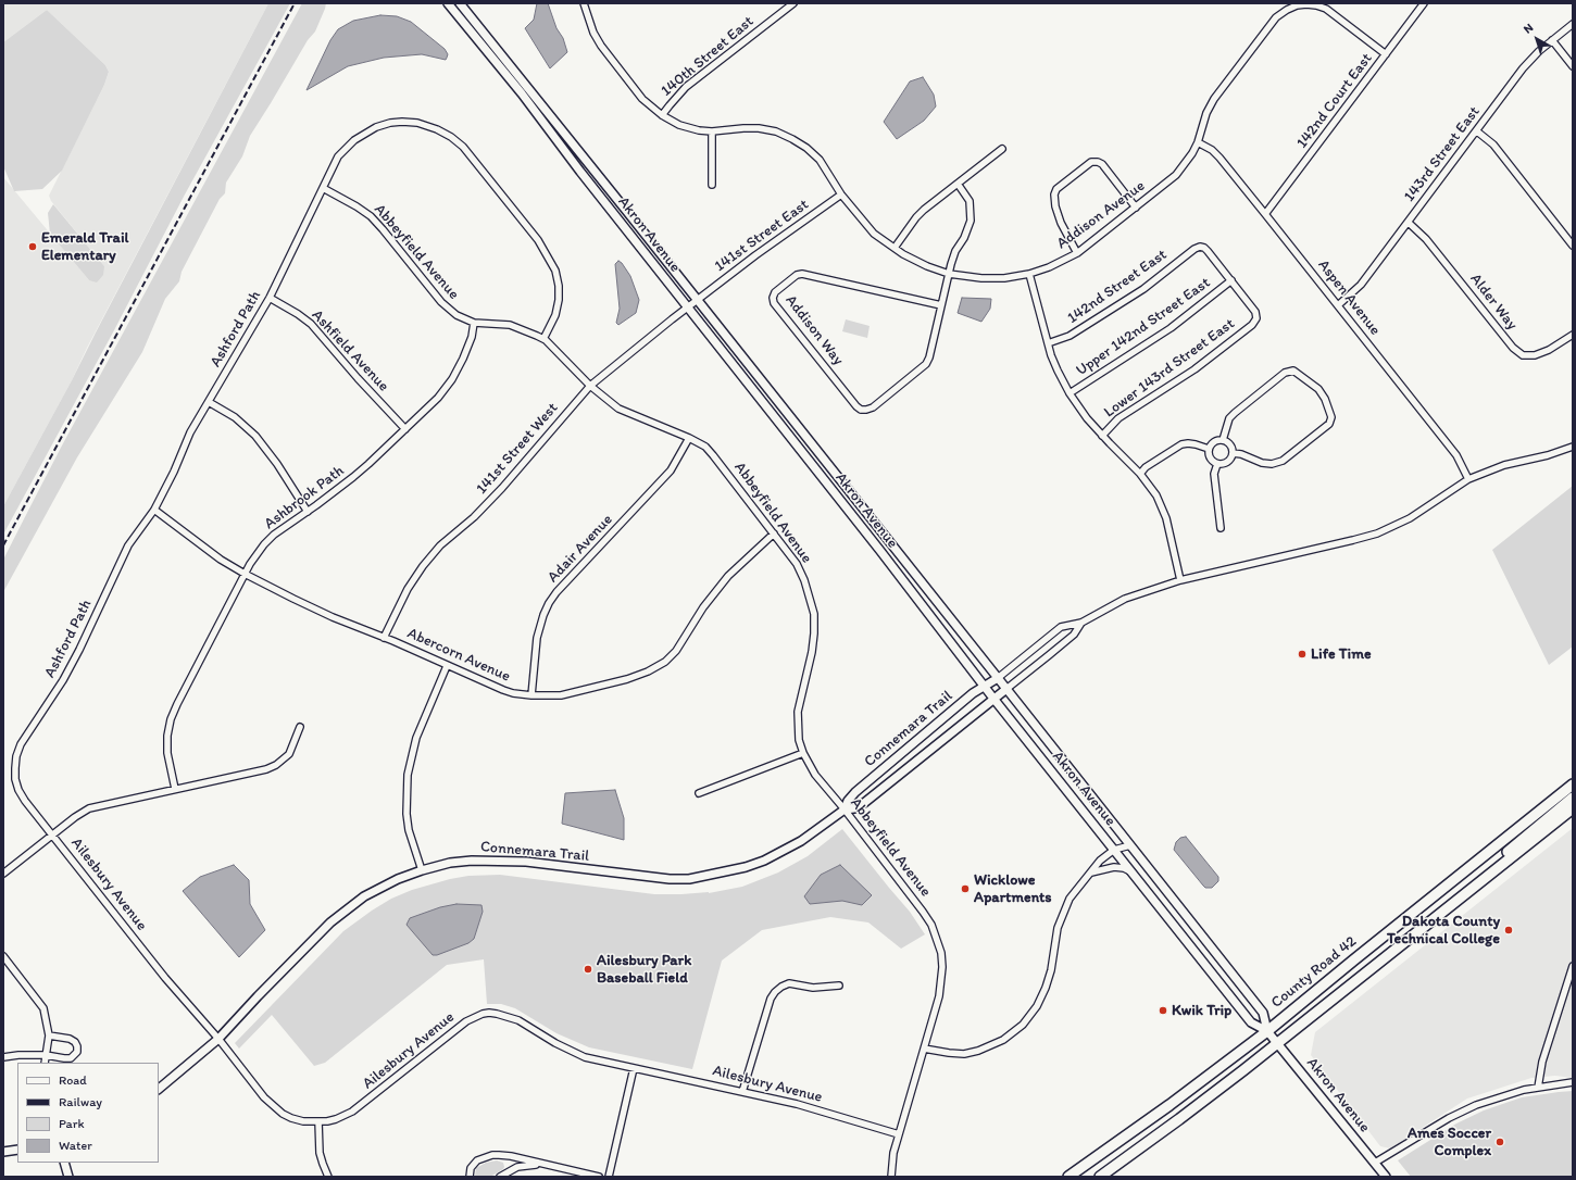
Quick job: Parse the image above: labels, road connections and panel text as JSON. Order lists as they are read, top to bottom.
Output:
{
  "streets": {
    "highway": ["County Road 42"],
    "street": [
      "140th Street East",
      "142nd Court East",
      "143rd Street East",
      "Addison Avenue",
      "Akron Avenue",
      "141st Street East",
      "Abbeyfield Avenue",
      "142nd Street East",
      "Aspen Avenue",
      "Alder Way",
      "Upper 142nd Street East",
      "Ashford Path",
      "Addison Way",
      "Ashfield Avenue",
      "Lower 143rd Street East",
      "141st Street West",
      "Ashbrook Path",
      "Adair Avenue",
      "Abercorn Avenue",
      "Connemara Trail",
      "Ailesbury Avenue"
    ]
  },
  "crossings": [
    ["140th Street East", "Addison Avenue"],
    ["142nd Court East", "Addison Avenue"],
    ["142nd Court East", "Aspen Avenue"],
    ["143rd Street East", "Aspen Avenue"],
    ["143rd Street East", "Alder Way"],
    ["Addison Avenue", "141st Street East"],
    ["Addison Avenue", "Aspen Avenue"],
    ["Addison Avenue", "Addison Way"],
    ["Akron Avenue", "141st Street East"],
    ["Akron Avenue", "141st Street West"],
    ["Akron Avenue", "Connemara Trail"],
    ["Akron Avenue", "County Road 42"],
    ["141st Street East", "141st Street West"],
    ["Abbeyfield Avenue", "Ashford Path"],
    ["Abbeyfield Avenue", "141st Street West"],
    ["Abbeyfield Avenue", "Ashbrook Path"],
    ["Abbeyfield Avenue", "Adair Avenue"],
    ["Abbeyfield Avenue", "Abercorn Avenue"],
    ["Abbeyfield Avenue", "Connemara Trail"],
    ["Abbeyfield Avenue", "Ailesbury Avenue"],
    ["142nd Street East", "Upper 142nd Street East"],
    ["142nd Street East", "Lower 143rd Street East"],
    ["Upper 142nd Street East", "Lower 143rd Street East"],
    ["Ashford Path", "Ashfield Avenue"],
    ["Ashford Path", "Abercorn Avenue"],
    ["Ashford Path", "Ailesbury Avenue"],
    ["Ashfield Avenue", "Ashbrook Path"],
    ["141st Street West", "Abercorn Avenue"],
    ["Ashbrook Path", "Abercorn Avenue"],
    ["Adair Avenue", "Abercorn Avenue"],
    ["Connemara Trail", "Ailesbury Avenue"]
  ],
  "places": [
    "Emerald Trail Elementary",
    "Life Time",
    "Wicklowe Apartments",
    "Dakota County Technical College",
    "Ailesbury Park Baseball Field",
    "Kwik Trip",
    "Ames Soccer Complex"
  ],
  "legend": [
    "Road",
    "Railway",
    "Park",
    "Water"
  ],
  "north": "top left"
}
